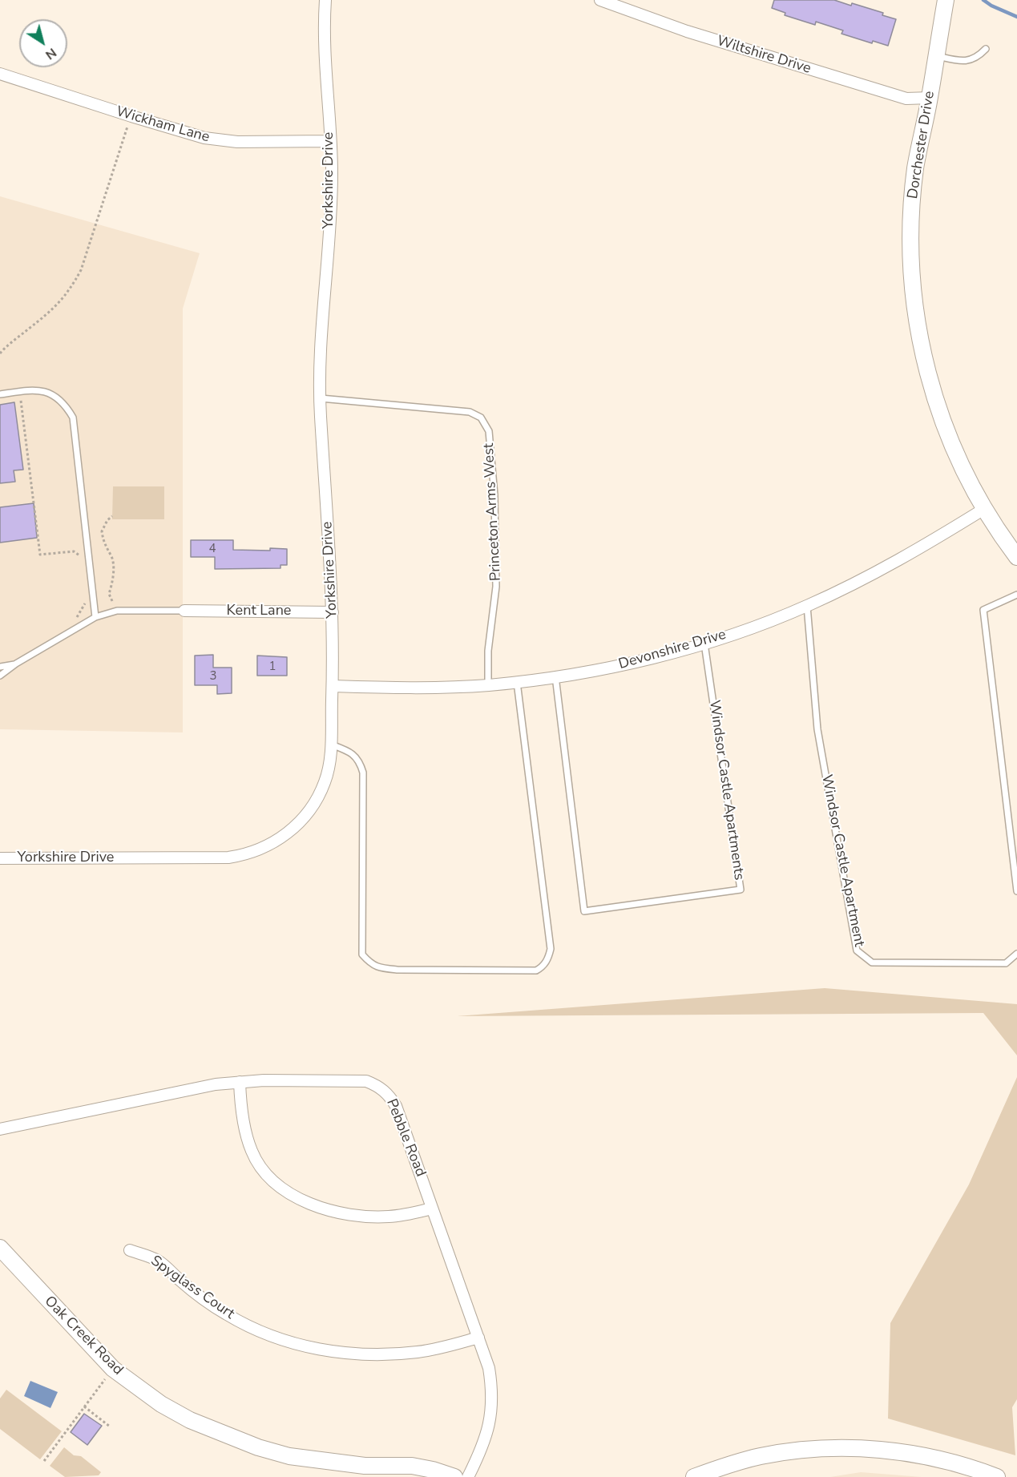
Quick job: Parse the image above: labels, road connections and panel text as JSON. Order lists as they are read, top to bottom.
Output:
{
  "streets": {
    "street": [
      "Wiltshire Drive",
      "Wickham Lane",
      "Dorchester Drive",
      "Yorkshire Drive",
      "Kent Lane",
      "Devonshire Drive",
      "Pebble Road",
      "Spyglass Court",
      "Oak Creek Road"
    ],
    "lane": ["Princeton Arms West", "Windsor Castle Apartments", "Windsor Castle Apartment"]
  },
  "crossings": [
    ["Wiltshire Drive", "Dorchester Drive"],
    ["Wickham Lane", "Yorkshire Drive"],
    ["Dorchester Drive", "Devonshire Drive"],
    ["Yorkshire Drive", "Princeton Arms West"],
    ["Yorkshire Drive", "Kent Lane"],
    ["Yorkshire Drive", "Devonshire Drive"],
    ["Princeton Arms West", "Devonshire Drive"],
    ["Devonshire Drive", "Windsor Castle Apartments"],
    ["Devonshire Drive", "Windsor Castle Apartment"],
    ["Pebble Road", "Spyglass Court"]
  ],
  "house_numbers": ["4", "1", "3"],
  "north": "bottom right"
}
